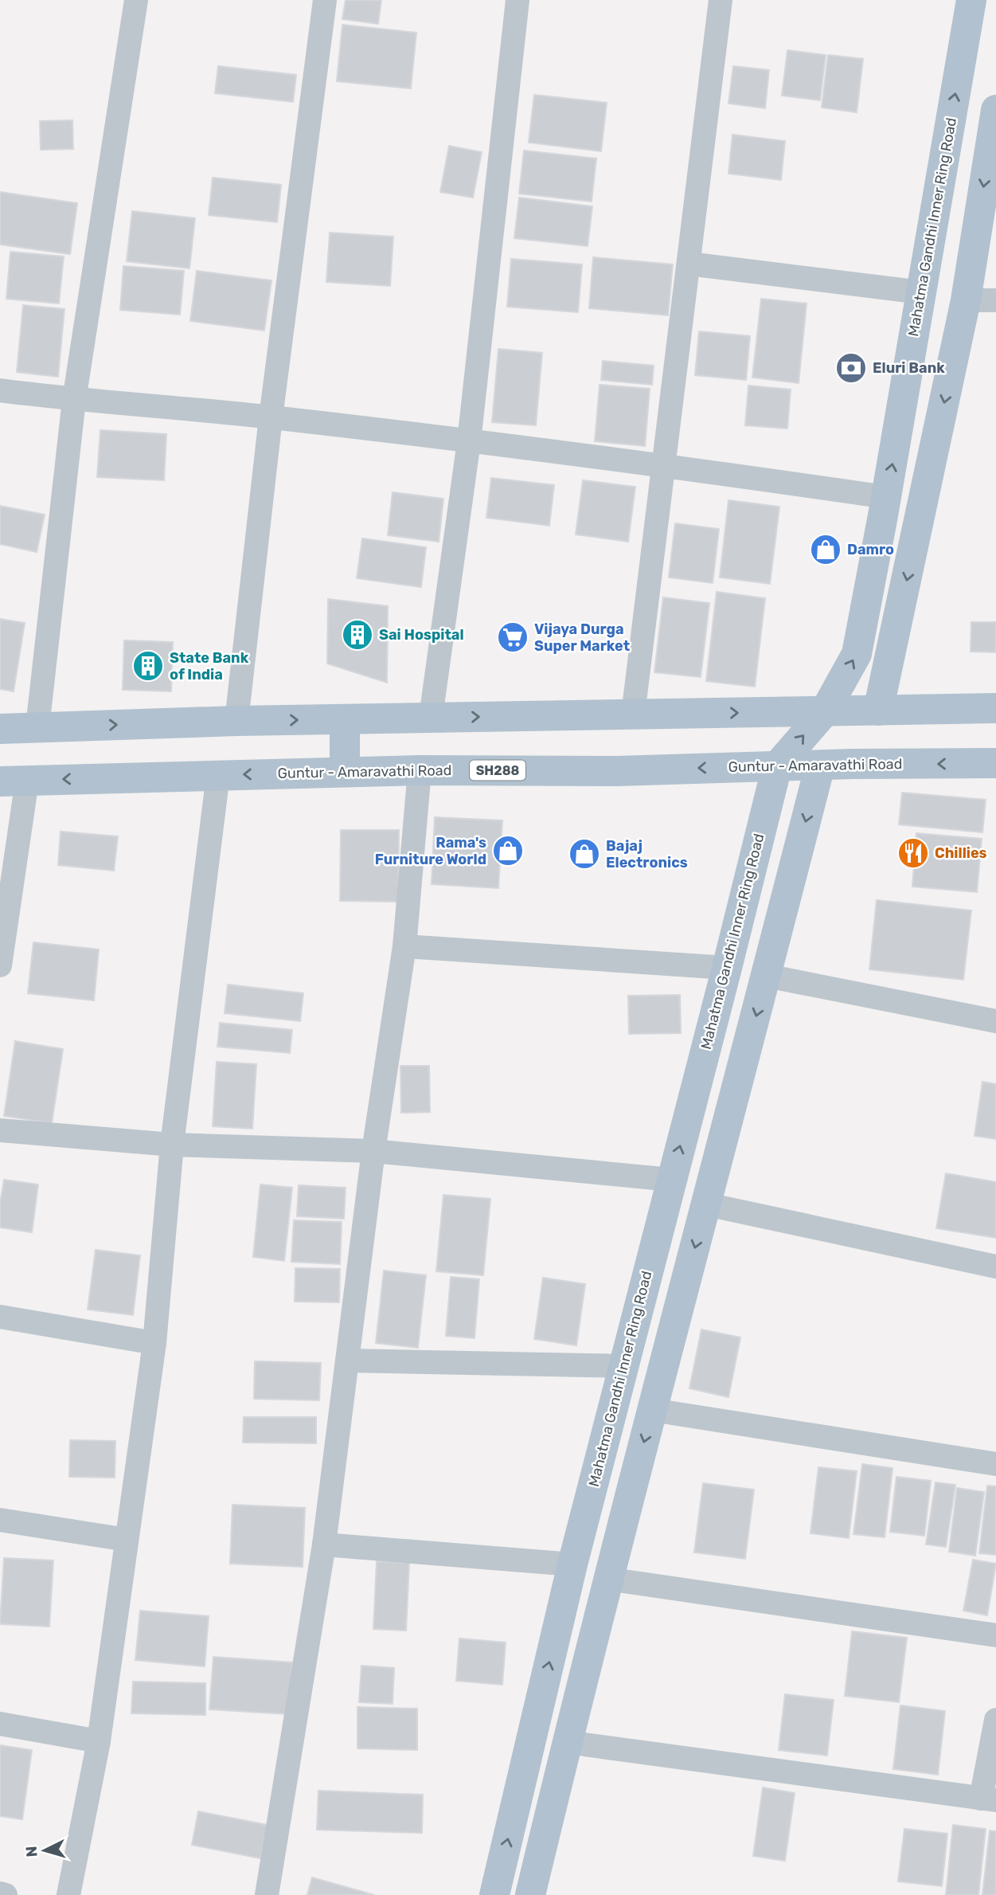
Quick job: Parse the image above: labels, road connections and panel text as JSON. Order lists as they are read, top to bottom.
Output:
{
  "streets": {
    "main road": ["Mahatma Gandhi Inner Ring Road", "Guntur - Amaravathi Road", "SH288"]
  },
  "crossings": [
    ["Mahatma Gandhi Inner Ring Road", "Guntur - Amaravathi Road"]
  ],
  "places": {
    "bank": ["Eluri Bank"],
    "shop": ["Damro", "Rama's Furniture World", "Bajaj Electronics"],
    "building": ["Sai Hospital", "State Bank of India"],
    "supermarket": ["Vijaya Durga Super Market"],
    "restaurant": ["Chillies"]
  },
  "north": "left"
}
